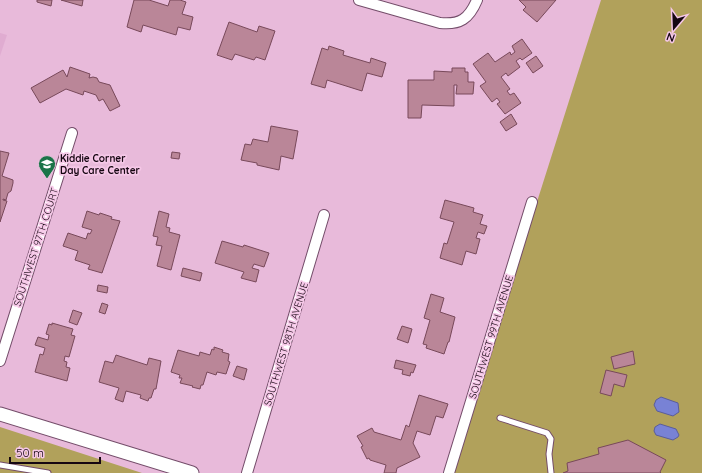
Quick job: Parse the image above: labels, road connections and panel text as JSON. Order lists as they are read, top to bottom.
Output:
{
  "streets": {
    "street": ["SOUTHWEST 97TH COURT", "SOUTHWEST 99TH AVENUE", "SOUTHWEST 98TH AVENUE"]
  },
  "places": {
    "school or university": ["Kiddie Corner Day Care Center"]
  },
  "scale_bar": "50 m",
  "north": "bottom"
}
